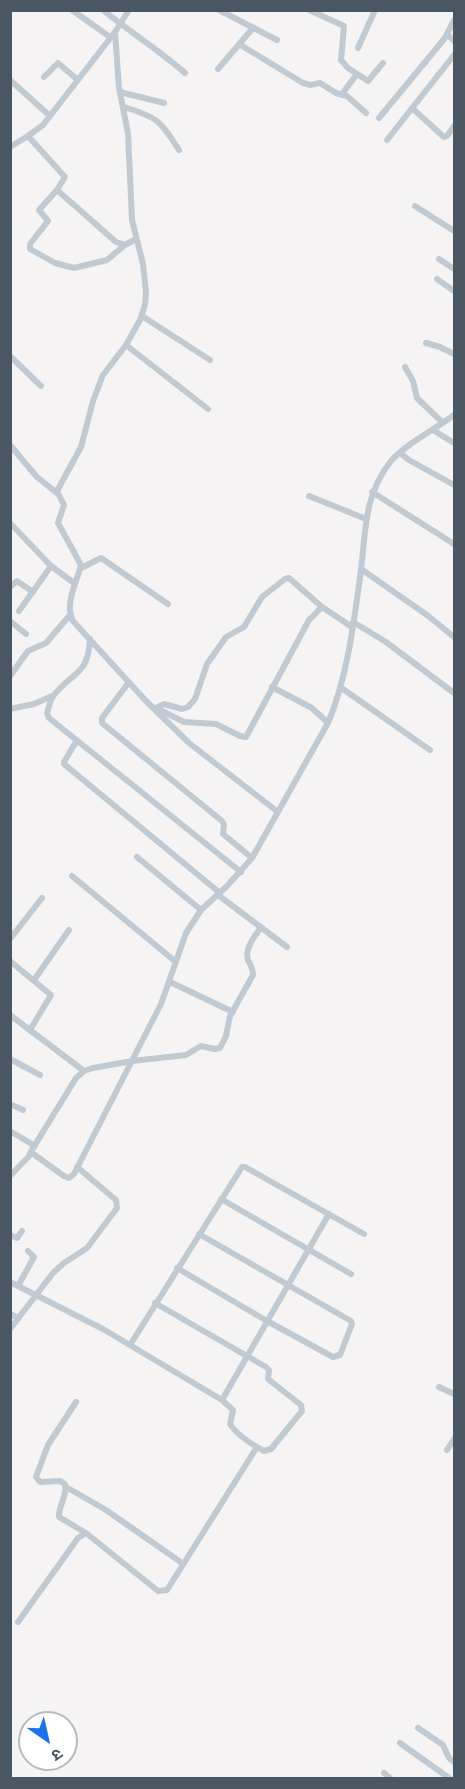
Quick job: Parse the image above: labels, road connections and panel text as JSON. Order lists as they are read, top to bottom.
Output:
{
  "north": "bottom right"
}
